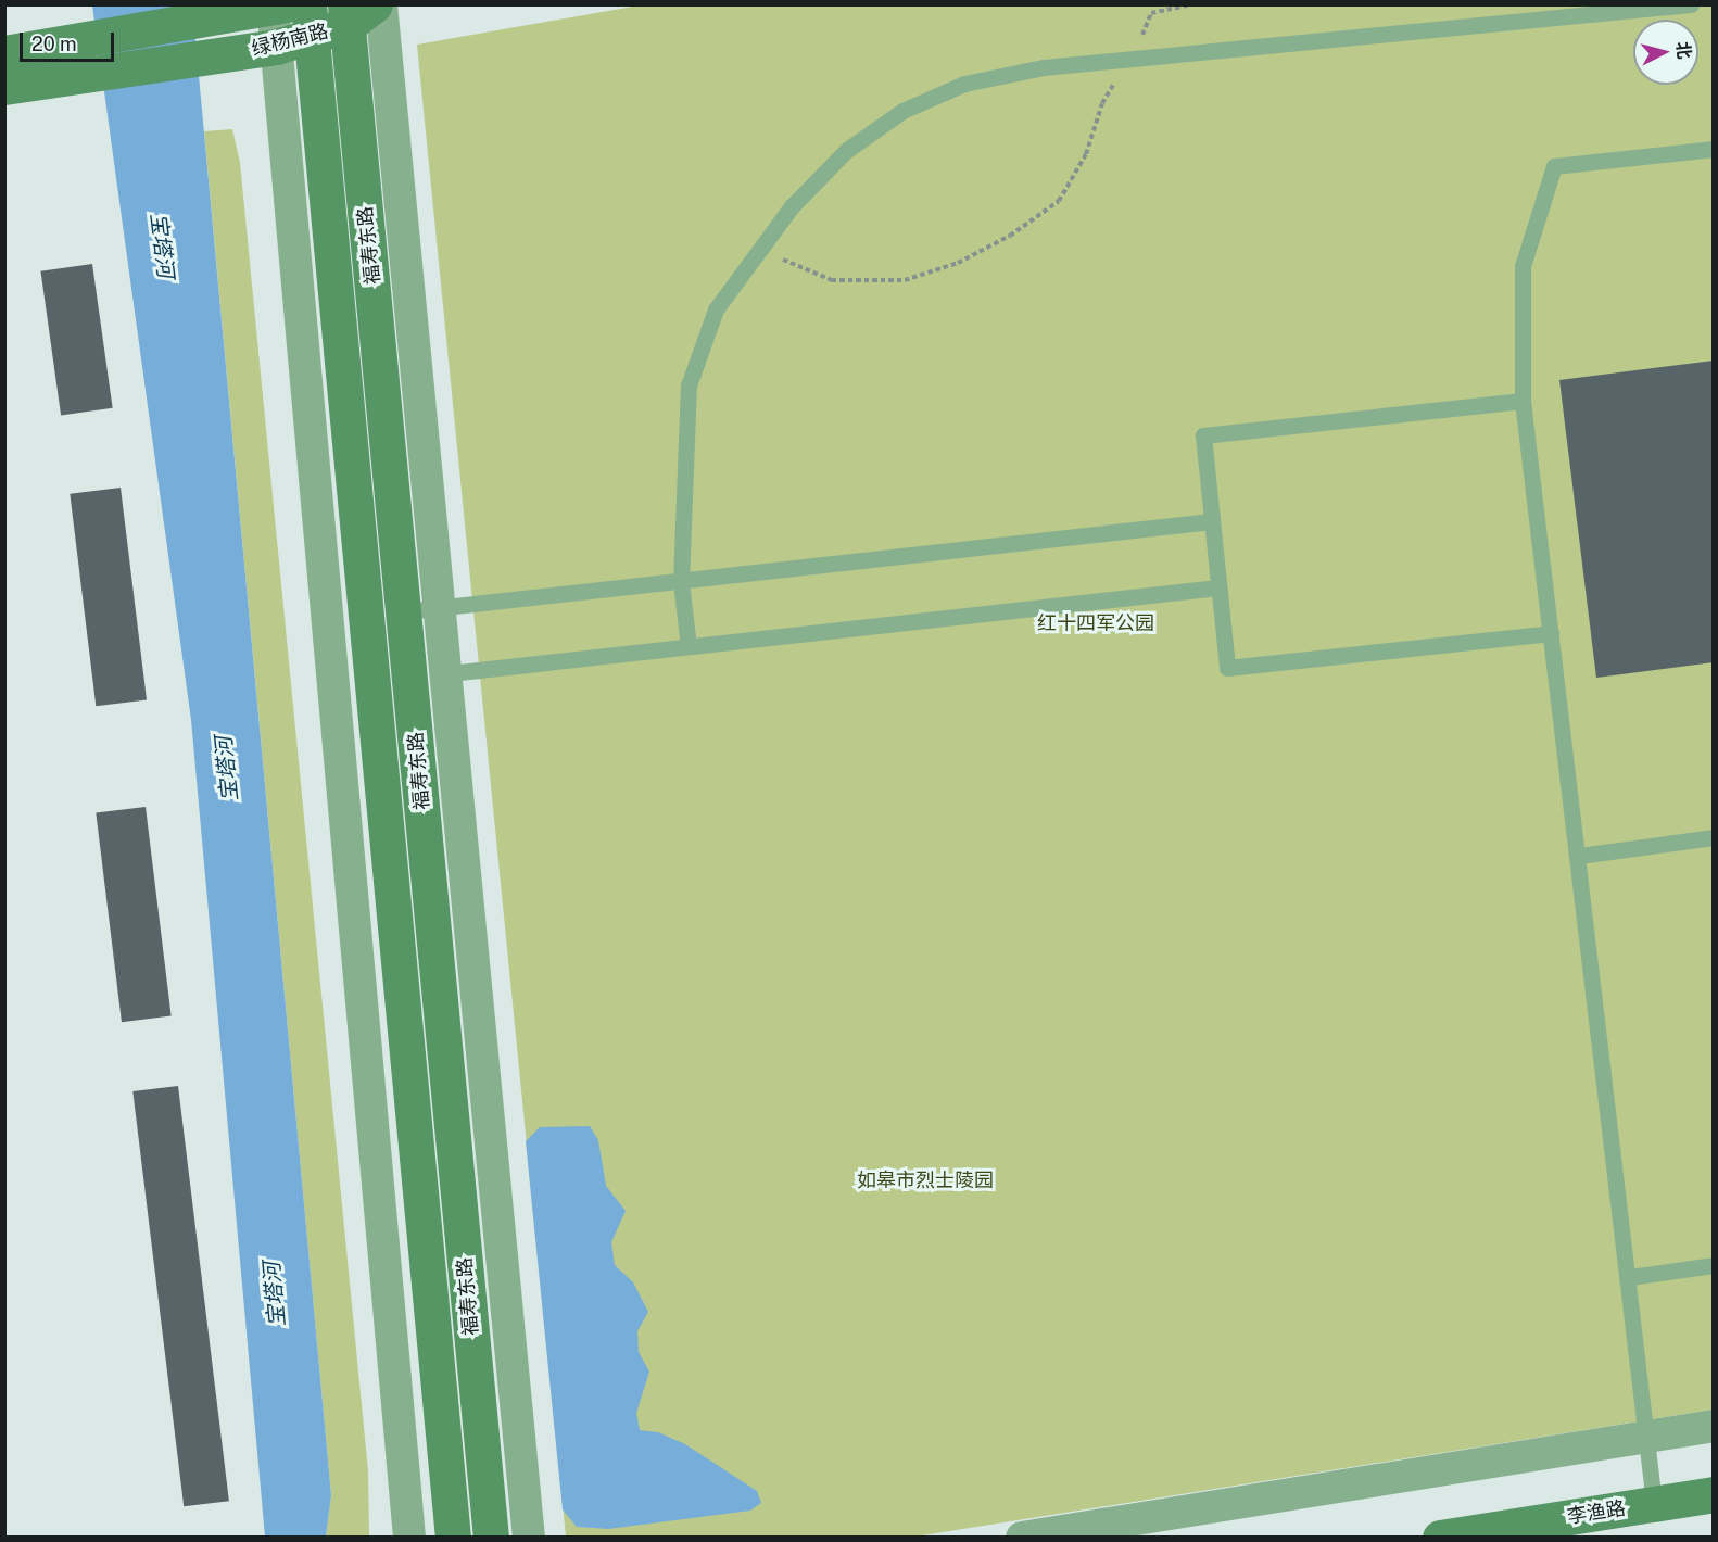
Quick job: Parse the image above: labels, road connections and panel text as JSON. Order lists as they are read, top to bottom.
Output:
{
  "streets": {
    "main road": ["绿杨南路", "福寿东路", "李渔路"]
  },
  "crossings": [
    ["绿杨南路", "福寿东路"]
  ],
  "water": ["宝塔河"],
  "parks": ["红十四军公园", "如皋市烈士陵园"],
  "scale_bar": "20 m",
  "north": "right"
}
